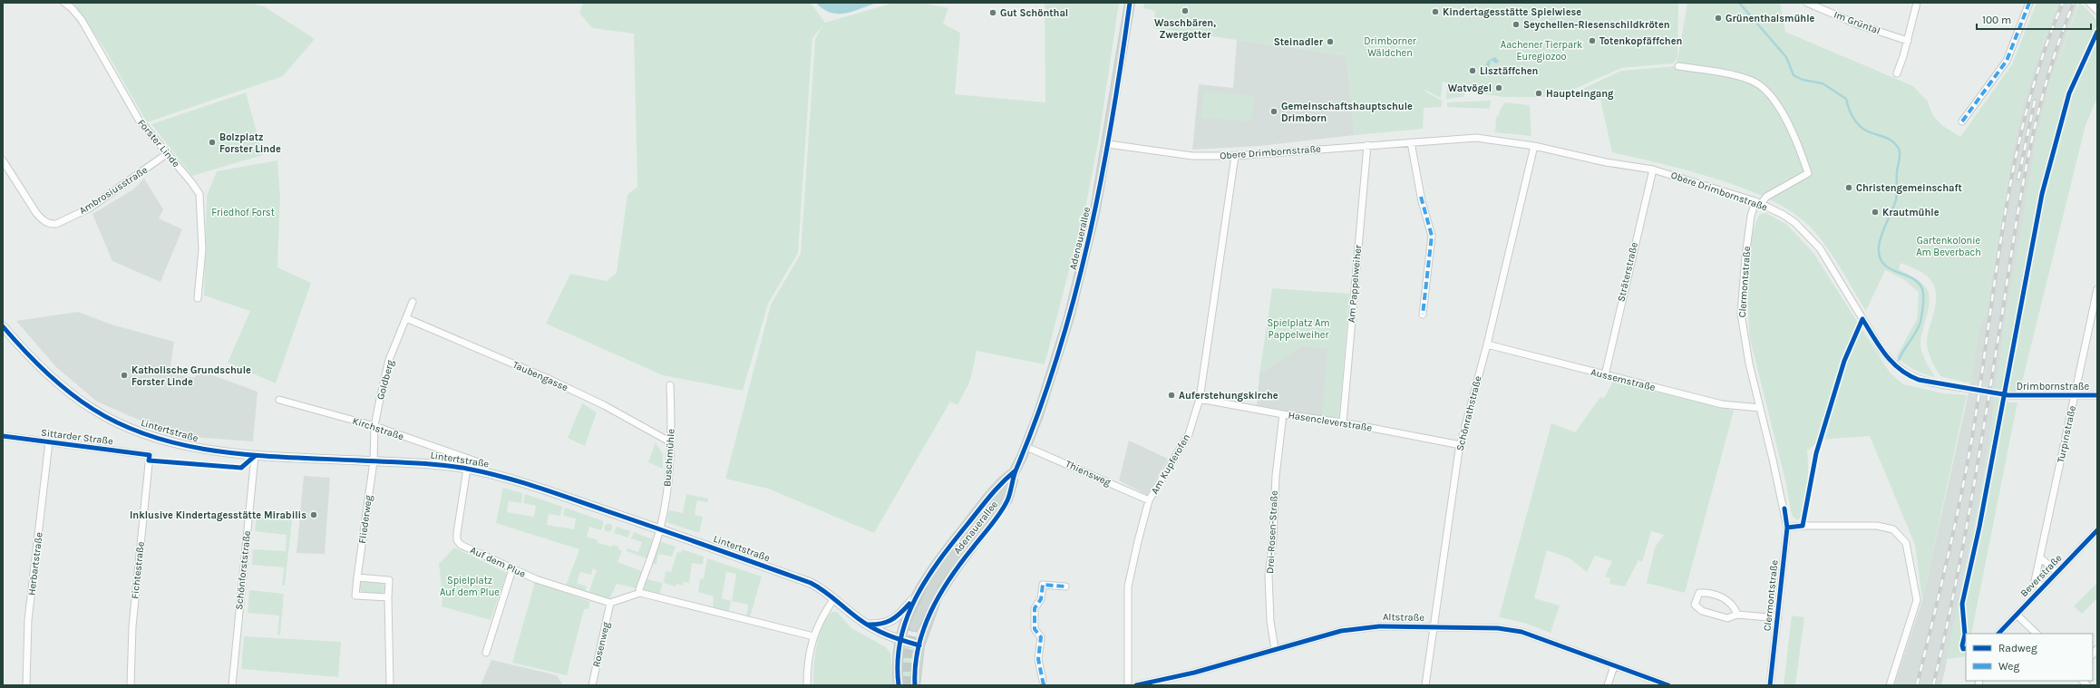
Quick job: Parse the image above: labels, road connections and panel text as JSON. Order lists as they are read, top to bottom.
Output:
{
  "streets": {
    "main road": ["Adenauerallee", "Lintertstraße"],
    "street": [
      "Im Grüntal",
      "Forster Linde",
      "Obere Drimbornstraße",
      "Ambrosiusstraße",
      "Sträterstraße",
      "Clermontstraße",
      "Am Pappelweiher",
      "Taubengasse",
      "Goldberg",
      "Aussemstraße",
      "Drimbornstraße",
      "Schönrathstraße",
      "Hasencleverstraße",
      "Kirchstraße",
      "Turpinstraße",
      "Sittarder Straße",
      "Buschmühle",
      "Am Kupferofen",
      "Thiensweg",
      "Fliederweg",
      "Drei-Rosen-Straße",
      "Auf dem Plue",
      "Herbartstraße",
      "Fichtestraße",
      "Schönforststraße",
      "Beverstraße",
      "Altstraße",
      "Rosenweg"
    ]
  },
  "crossings": [
    ["Forster Linde", "Ambrosiusstraße"],
    ["Obere Drimbornstraße", "Adenauerallee"],
    ["Obere Drimbornstraße", "Sträterstraße"],
    ["Obere Drimbornstraße", "Clermontstraße"],
    ["Obere Drimbornstraße", "Am Pappelweiher"],
    ["Obere Drimbornstraße", "Schönrathstraße"],
    ["Obere Drimbornstraße", "Am Kupferofen"],
    ["Adenauerallee", "Thiensweg"],
    ["Sträterstraße", "Aussemstraße"],
    ["Clermontstraße", "Aussemstraße"],
    ["Am Pappelweiher", "Hasencleverstraße"],
    ["Taubengasse", "Goldberg"],
    ["Taubengasse", "Buschmühle"],
    ["Goldberg", "Kirchstraße"],
    ["Goldberg", "Lintertstraße"],
    ["Goldberg", "Fliederweg"],
    ["Aussemstraße", "Schönrathstraße"],
    ["Drimbornstraße", "Turpinstraße"],
    ["Schönrathstraße", "Hasencleverstraße"],
    ["Schönrathstraße", "Altstraße"],
    ["Hasencleverstraße", "Am Kupferofen"],
    ["Hasencleverstraße", "Drei-Rosen-Straße"],
    ["Lintertstraße", "Buschmühle"],
    ["Lintertstraße", "Fliederweg"],
    ["Lintertstraße", "Auf dem Plue"],
    ["Lintertstraße", "Schönforststraße"],
    ["Turpinstraße", "Beverstraße"],
    ["Sittarder Straße", "Herbartstraße"],
    ["Sittarder Straße", "Fichtestraße"],
    ["Am Kupferofen", "Thiensweg"],
    ["Drei-Rosen-Straße", "Altstraße"],
    ["Auf dem Plue", "Rosenweg"]
  ],
  "parks": [
    "Drimborner Wäldchen",
    "Aachener Tierpark Euregiozoo",
    "Friedhof Forst",
    "Gartenkolonie Am Beverbach",
    "Spielplatz Am Pappelweiher",
    "Spielplatz Auf dem Plue"
  ],
  "places": [
    "Waschbären, Zwergotter",
    "Kindertagesstätte Spielwiese",
    "Gut Schönthal",
    "Grünenthalsmühle",
    "Seychellen-Riesenschildkröten",
    "Totenkopfäffchen",
    "Steinadler",
    "Lisztäffchen",
    "Watvögel",
    "Haupteingang",
    "Gemeinschaftshauptschule Drimborn",
    "Bolzplatz Forster Linde",
    "Christengemeinschaft",
    "Krautmühle",
    "Katholische Grundschule Forster Linde",
    "Auferstehungskirche",
    "Inklusive Kindertagesstätte Mirabilis"
  ],
  "legend": ["Radweg", "Weg"],
  "scale_bar": "100 m"
}
